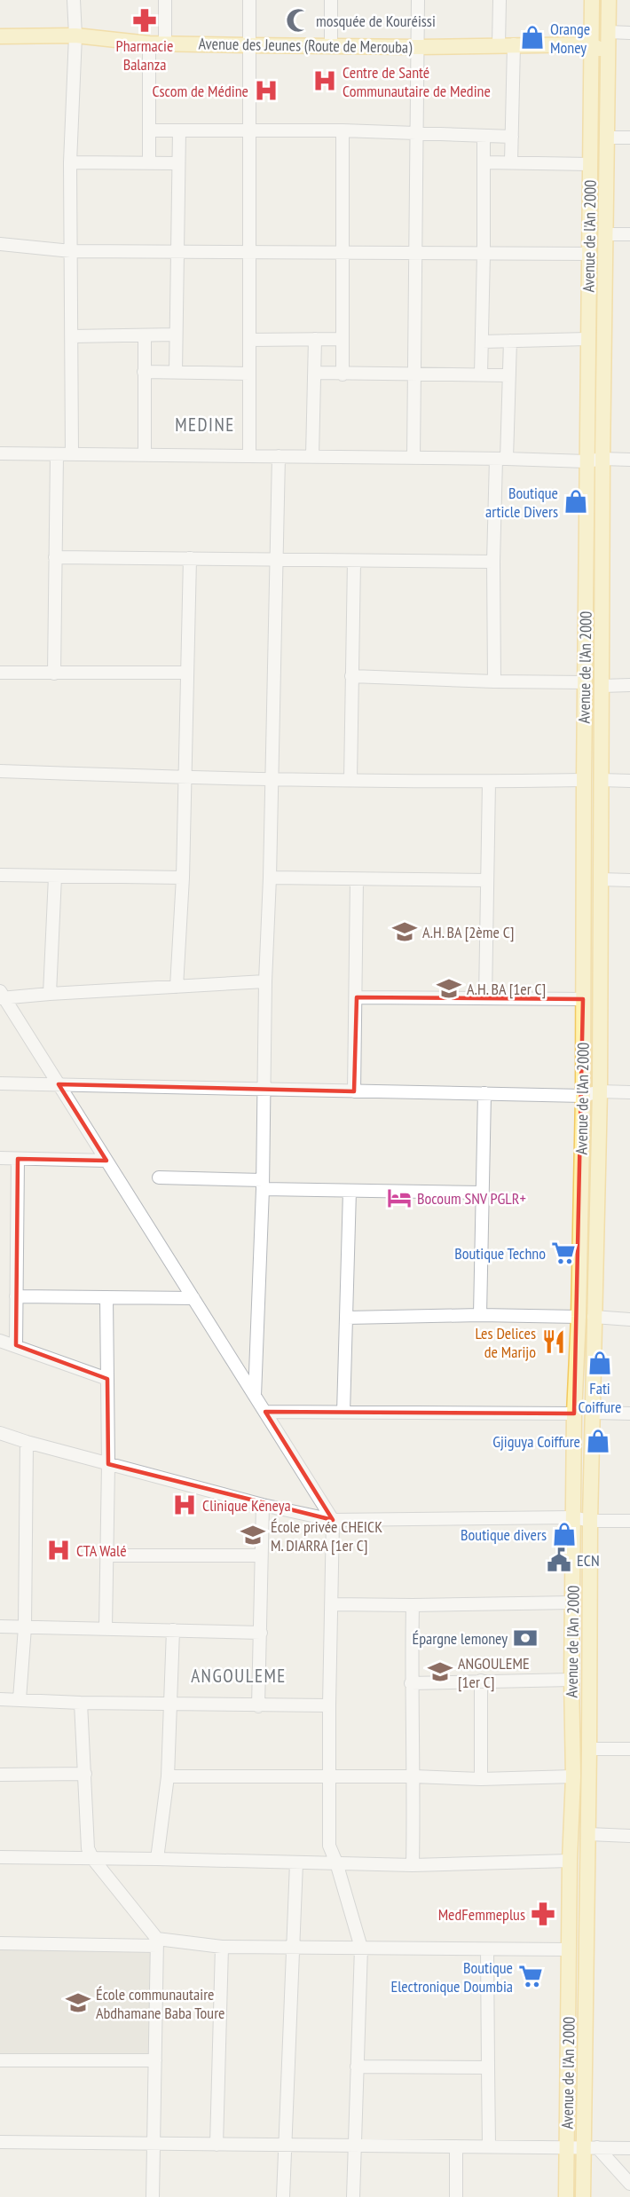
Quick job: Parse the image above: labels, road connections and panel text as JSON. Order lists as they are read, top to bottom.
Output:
{
  "streets": {
    "main road": ["Avenue des Jeunes (Route de Merouba)", "Avenue de l'An 2000"]
  },
  "crossings": [
    ["Avenue des Jeunes (Route de Merouba)", "Avenue de l'An 2000"]
  ],
  "districts": ["MEDINE", "ANGOULEME"],
  "places": {
    "pharmacy": ["Pharmacie Balanza", "MedFemmeplus"],
    "mosque": ["mosquée de Kouréissi"],
    "shop": [
      "Orange Money",
      "Boutique article Divers",
      "Fati Coiffure",
      "Gjiguya Coiffure",
      "Boutique divers"
    ],
    "hospital": [
      "Centre de Santé Communautaire de Medine",
      "Cscom de Médine",
      "Clinique Keneya",
      "CTA Walé"
    ],
    "school or university": [
      "A.H. BA [2ème C]",
      "A.H. BA [1er C]",
      "École privée CHEICK M. DIARRA [1er C]",
      "ANGOULEME [1er C]",
      "École communautaire Abdhamane Baba Toure"
    ],
    "hotel": ["Bocoum SNV PGLR+"],
    "supermarket": ["Boutique Techno", "Boutique Electronique Doumbia"],
    "restaurant": ["Les Delices de Marijo"],
    "public building": ["ECN"],
    "bank": ["Épargne lemoney"]
  }
}
